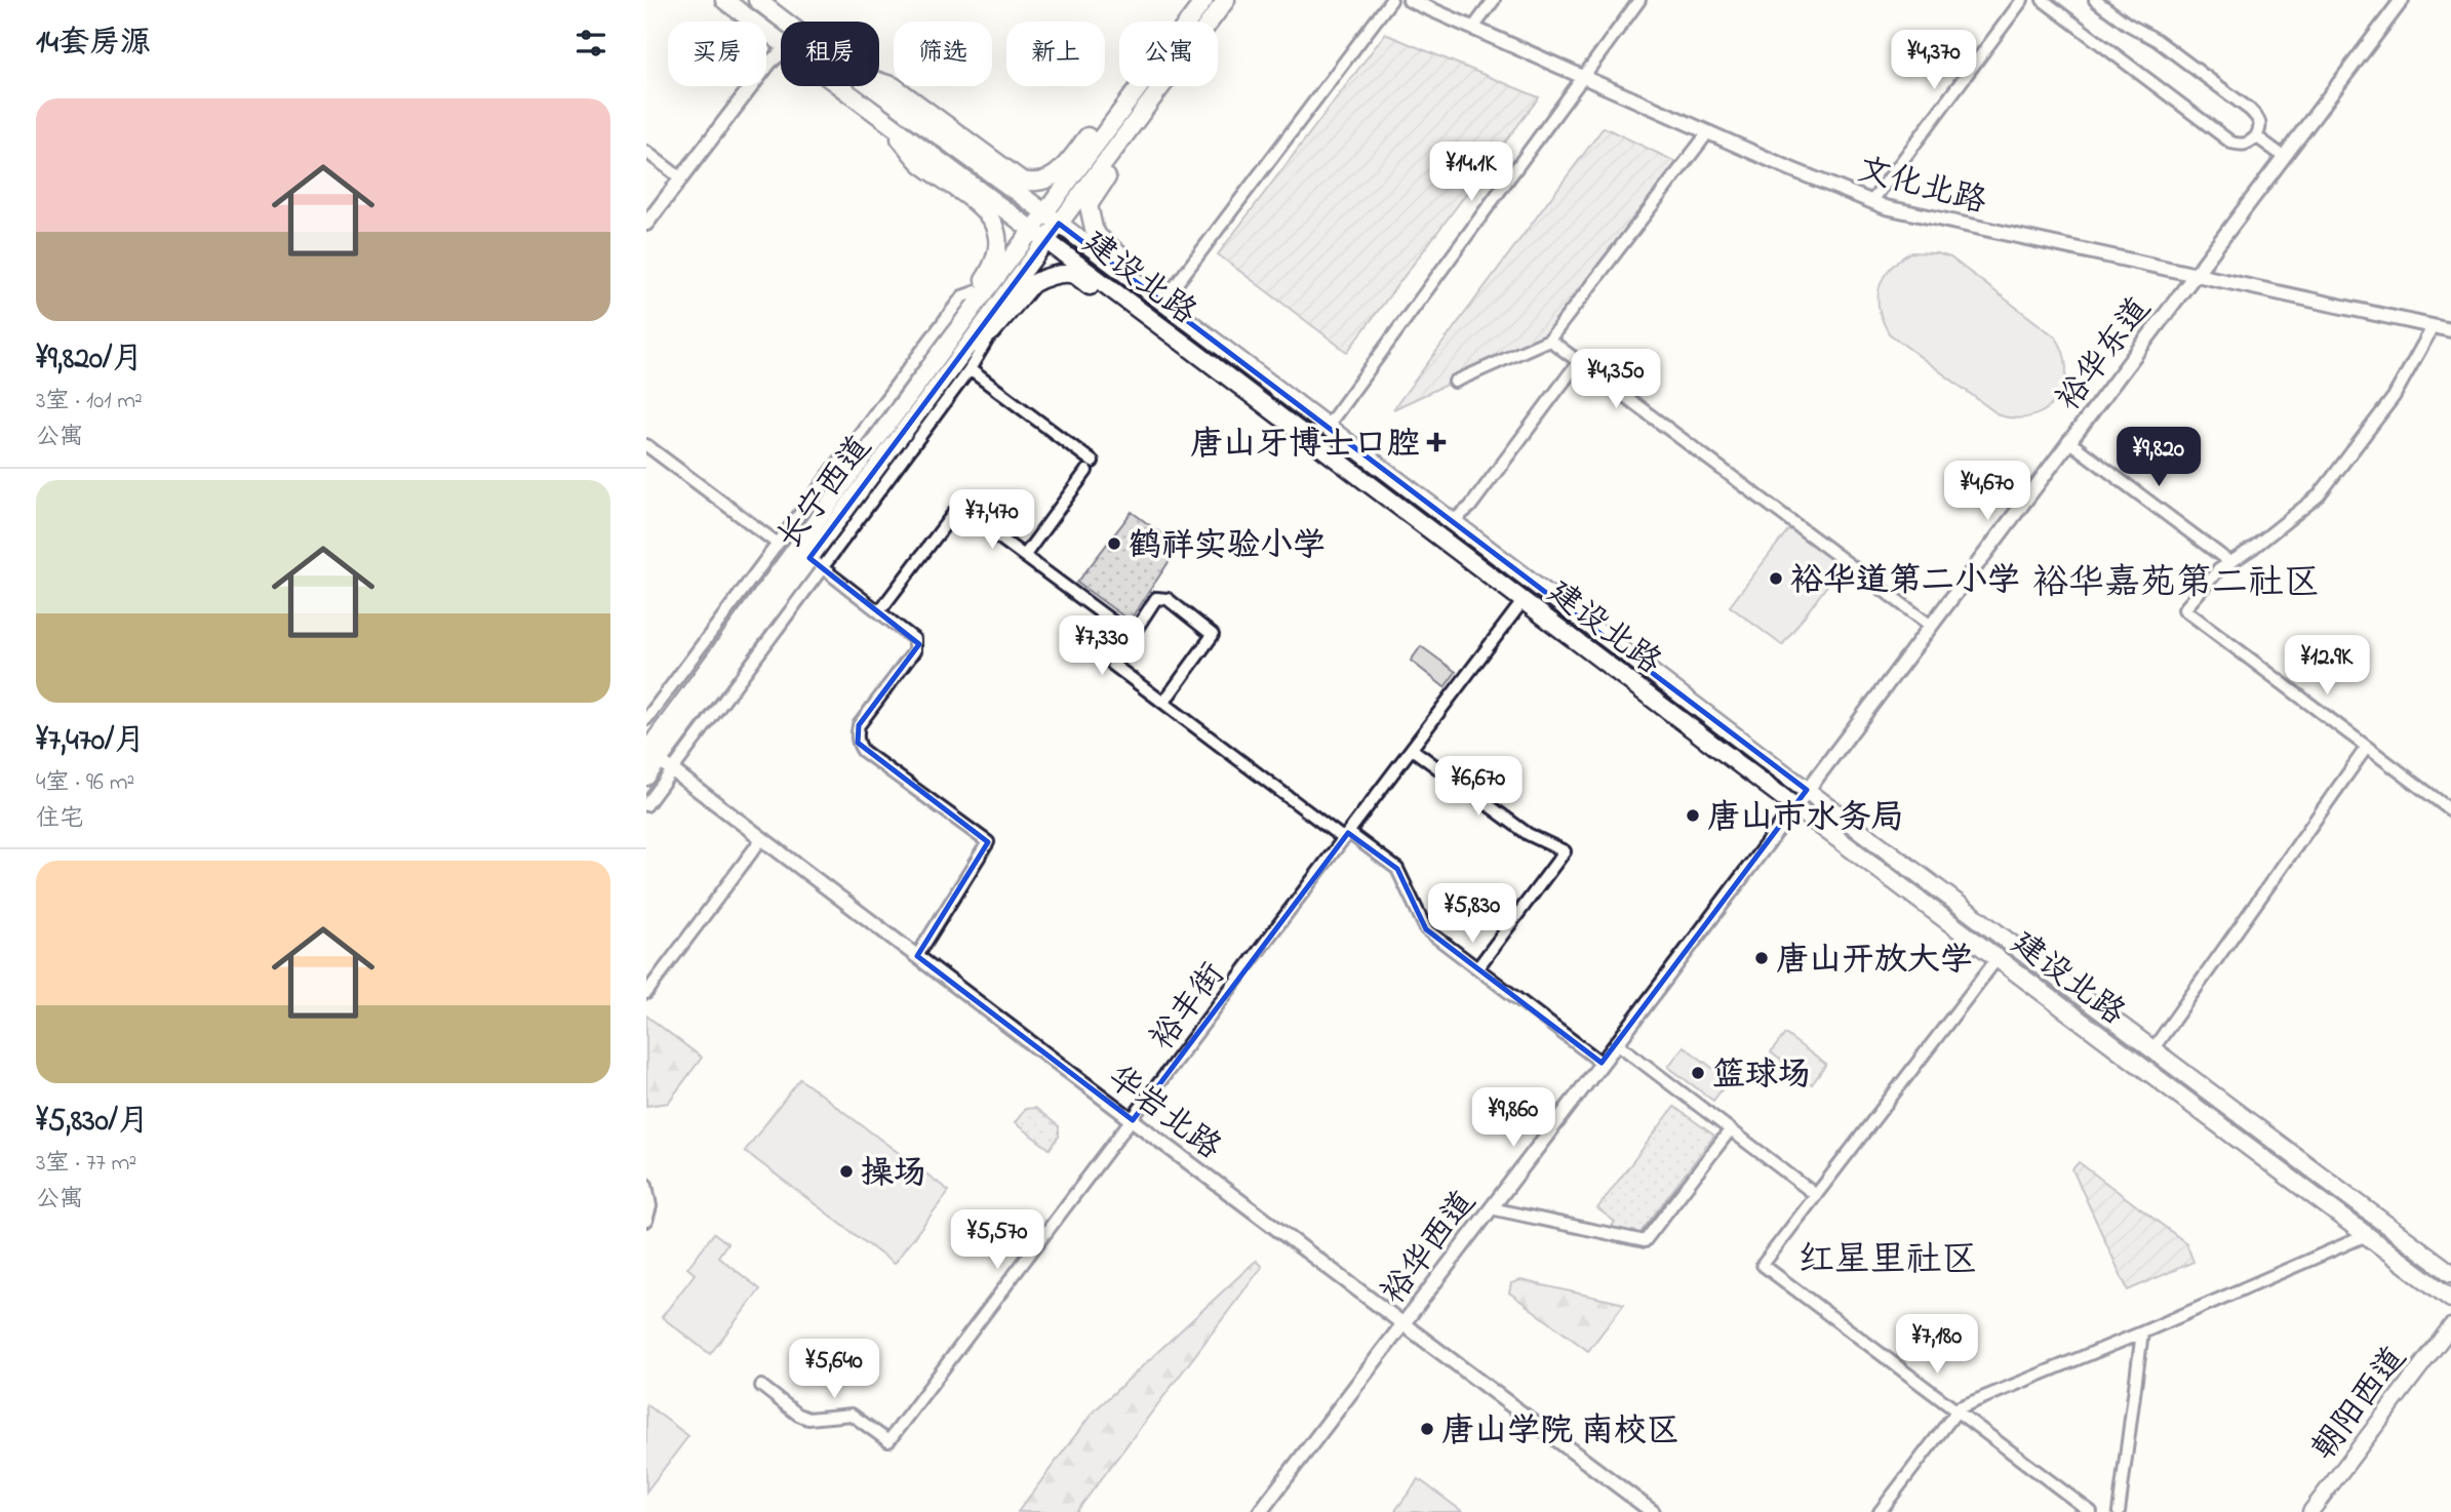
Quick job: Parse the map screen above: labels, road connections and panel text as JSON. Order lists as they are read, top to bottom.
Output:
{
  "streets": {
    "main road": ["建设北路", "长宁西道", "朝阳西道"],
    "street": [
      "文化北路",
      "裕华东道",
      "裕丰街",
      "华岩北路",
      "裕华西道"
    ]
  },
  "crossings": [
    ["文化北路", "裕华东道"],
    ["建设北路", "裕华东道"],
    ["建设北路", "长宁西道"],
    ["建设北路", "裕丰街"],
    ["建设北路", "裕华西道"],
    ["裕华东道", "裕华西道"],
    ["长宁西道", "华岩北路"],
    ["裕丰街", "华岩北路"],
    ["华岩北路", "裕华西道"]
  ],
  "districts": ["裕华嘉苑第二社区", "红星里社区"],
  "places": {
    "health": ["唐山牙博士口腔"],
    "other": [
      "鹤祥实验小学",
      "裕华道第二小学",
      "唐山市水务局",
      "唐山开放大学",
      "篮球场",
      "操场",
      "唐山学院 南校区"
    ]
  },
  "page": {
    "heading": "14套房源",
    "chip": [
      "买房",
      "租房",
      "筛选",
      "新上",
      "公寓"
    ],
    "price": [
      "¥4,370",
      "¥14.1K",
      "¥4,350",
      "¥9,820",
      "¥4,670",
      "¥7,470",
      "¥7,330",
      "¥12.9K",
      "¥6,670",
      "¥5,830",
      "¥9,860",
      "¥5,570",
      "¥7,180",
      "¥5,640"
    ],
    "list": [
      {
        "name": "¥9,820/月",
        "note": "3室 · 101 m² · 公寓"
      },
      {
        "name": "¥7,470/月",
        "note": "4室 · 96 m² · 住宅"
      },
      {
        "name": "¥5,830/月",
        "note": "3室 · 77 m² · 公寓"
      }
    ]
  }
}
